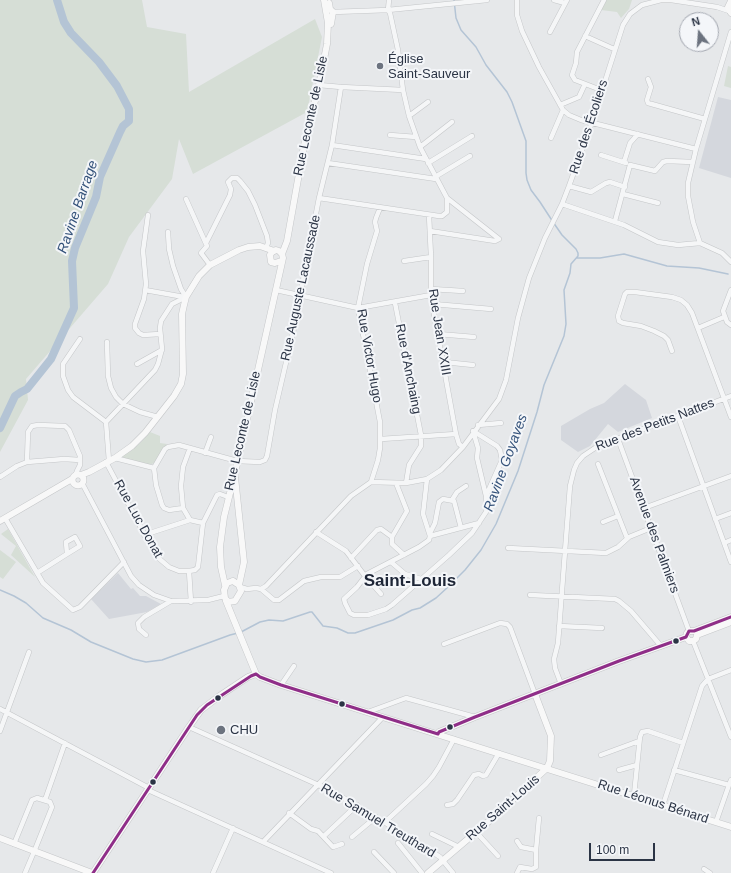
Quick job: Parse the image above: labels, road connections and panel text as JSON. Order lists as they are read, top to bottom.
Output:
{
  "streets": {
    "main road": ["Rue Leconte de Lisle", "Rue Léonus Bénard", "Rue Saint-Louis"],
    "street": [
      "Rue des Écoliers",
      "Rue Auguste Lacaussade",
      "Rue Jean XXIII",
      "Rue Victor Hugo",
      "Rue d'Anchaing",
      "Rue des Petits Nattes",
      "Rue Luc Donat",
      "Avenue des Palmiers",
      "Rue Samuel Treuthard"
    ]
  },
  "crossings": [
    ["Rue Leconte de Lisle", "Rue Auguste Lacaussade"],
    ["Rue des Écoliers", "Rue Jean XXIII"],
    ["Rue des Petits Nattes", "Avenue des Palmiers"],
    ["Rue Léonus Bénard", "Rue Saint-Louis"],
    ["Rue Saint-Louis", "Rue Samuel Treuthard"]
  ],
  "districts": ["Saint-Louis"],
  "water": ["Ravine Barrage", "Ravine Goyaves"],
  "places": ["Église Saint-Sauveur", "CHU"],
  "scale_bar": "100 m",
  "north": "top"
}
